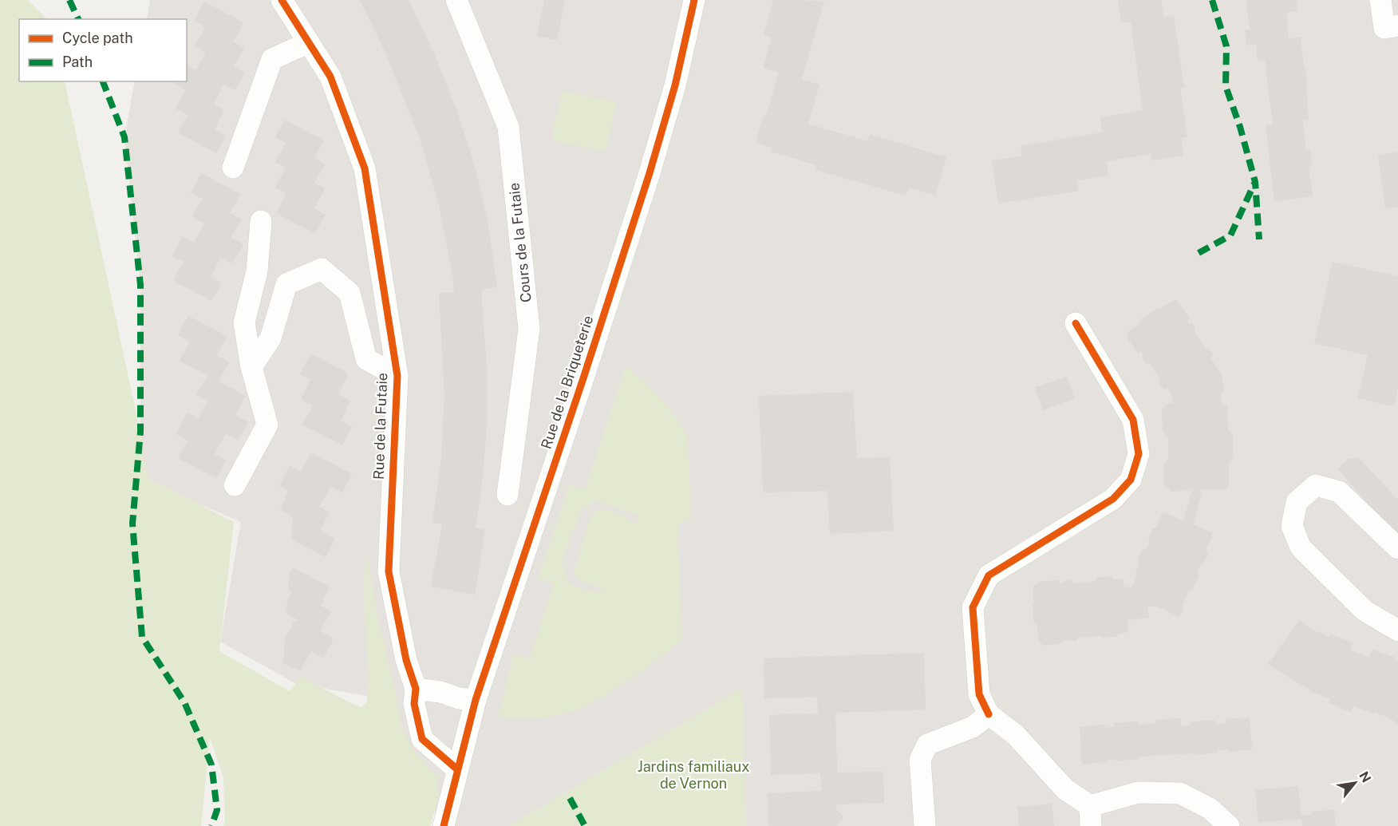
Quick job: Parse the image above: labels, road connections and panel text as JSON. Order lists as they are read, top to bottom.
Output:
{
  "streets": {
    "street": ["Cours de la Futaie", "Rue de la Briqueterie", "Rue de la Futaie"]
  },
  "crossings": [
    ["Rue de la Briqueterie", "Rue de la Futaie"]
  ],
  "parks": ["Jardins familiaux de Vernon"],
  "legend": ["Cycle path", "Path"],
  "north": "top right"
}
